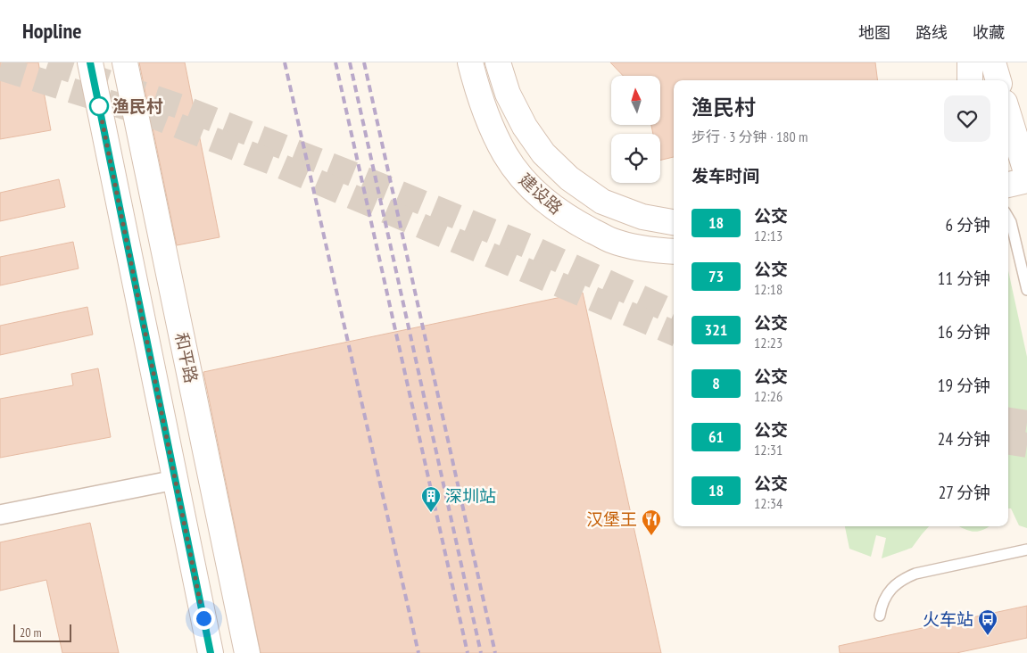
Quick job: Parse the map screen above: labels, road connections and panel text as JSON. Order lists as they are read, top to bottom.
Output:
{
  "streets": {
    "main road": ["建设路", "和平路"]
  },
  "places": {
    "other": ["渔民村"],
    "building": ["深圳站"],
    "restaurant": ["汉堡王"],
    "bus stop": ["火车站"]
  },
  "lines": ["bus line 18"],
  "scale_bar": "20 m",
  "north": "top",
  "page": {
    "header": "Hopline",
    "nav": ["地图", "路线", "收藏"],
    "heading": [
      ["渔民村", "步行 · 3 分钟 · 180 m"],
      "发车时间"
    ],
    "list": [
      {
        "mark": "18",
        "name": "公交",
        "note": "12:13",
        "value": "6 分钟"
      },
      {
        "mark": "73",
        "name": "公交",
        "note": "12:18",
        "value": "11 分钟"
      },
      {
        "mark": "321",
        "name": "公交",
        "note": "12:23",
        "value": "16 分钟"
      },
      {
        "mark": "8",
        "name": "公交",
        "note": "12:26",
        "value": "19 分钟"
      },
      {
        "mark": "61",
        "name": "公交",
        "note": "12:31",
        "value": "24 分钟"
      },
      {
        "mark": "18",
        "name": "公交",
        "note": "12:34",
        "value": "27 分钟"
      }
    ],
    "scale": "20 m"
  }
}
